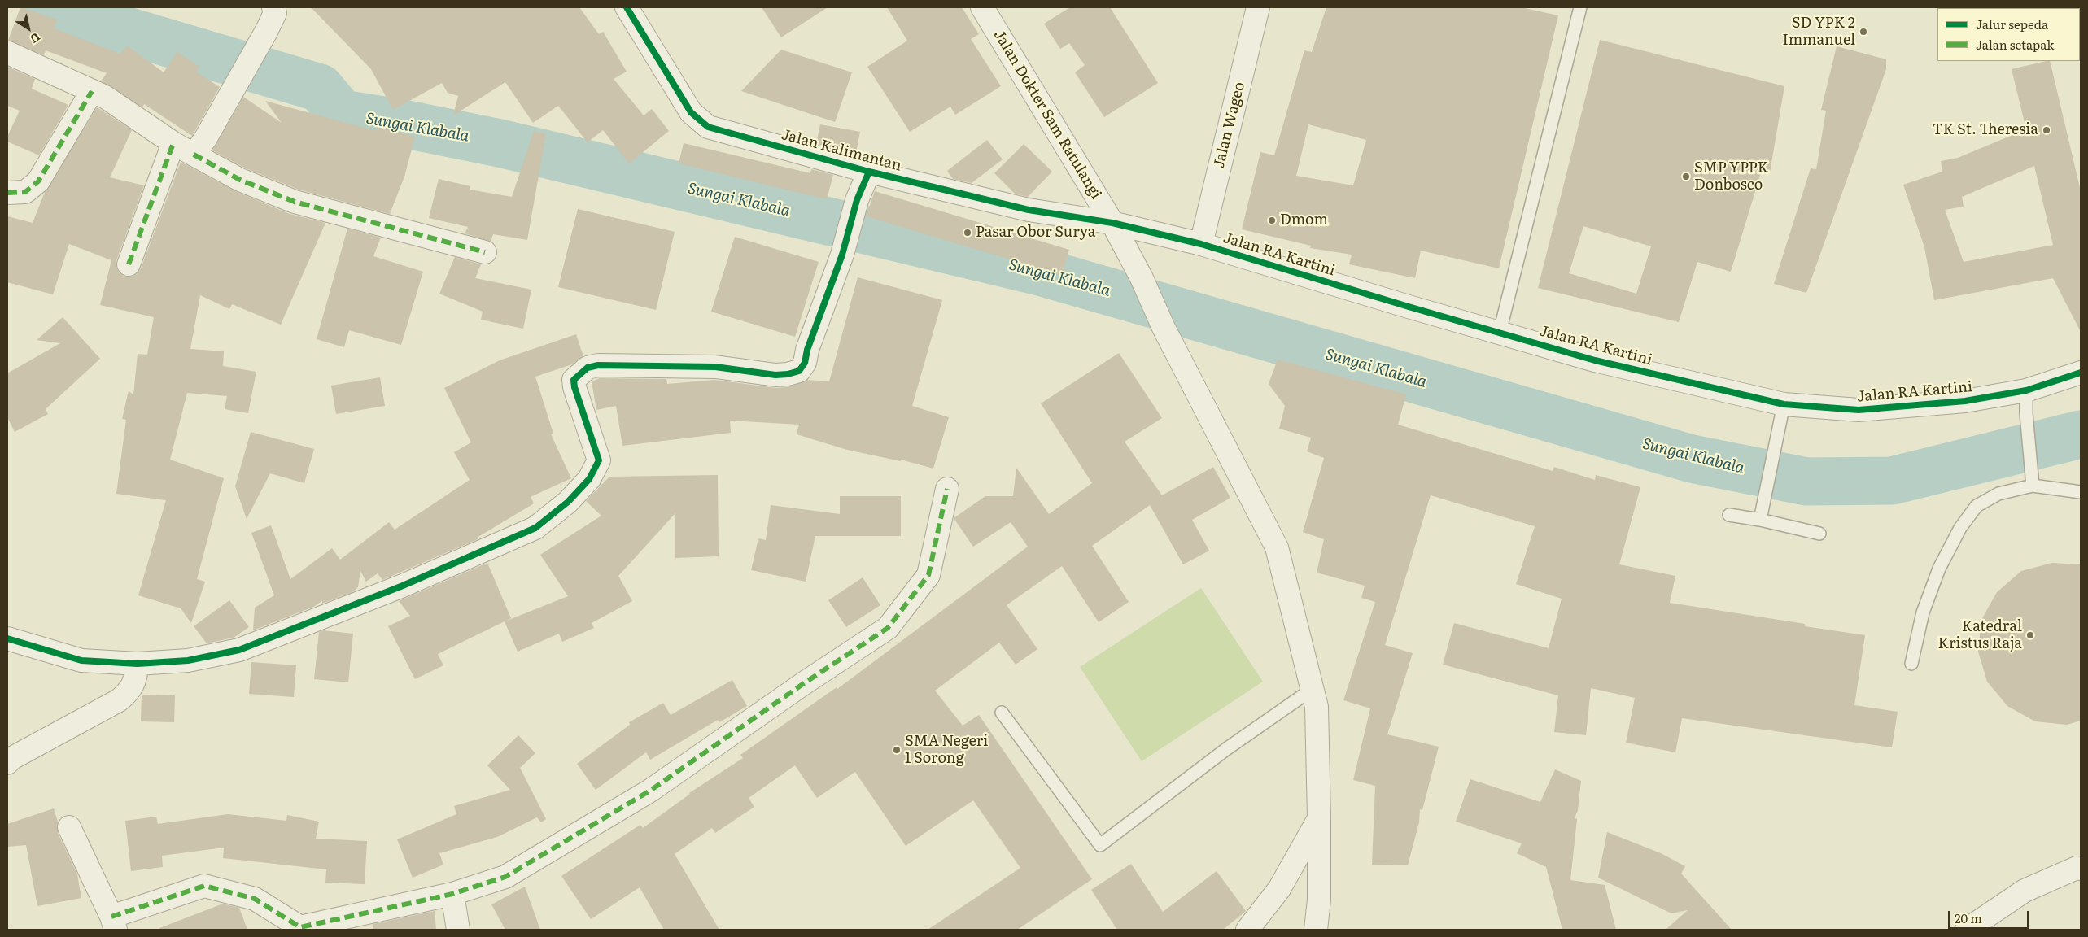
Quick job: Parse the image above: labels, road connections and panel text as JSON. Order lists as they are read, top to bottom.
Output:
{
  "streets": {
    "street": [
      "Jalan Dokter Sam Ratulangi",
      "Jalan Wageo",
      "Jalan Kalimantan",
      "Jalan RA Kartini"
    ]
  },
  "crossings": [
    ["Jalan Dokter Sam Ratulangi", "Jalan Kalimantan"],
    ["Jalan Dokter Sam Ratulangi", "Jalan RA Kartini"],
    ["Jalan Wageo", "Jalan RA Kartini"],
    ["Jalan Kalimantan", "Jalan RA Kartini"]
  ],
  "water": ["Sungai Klabala"],
  "places": [
    "SD YPK 2 Immanuel",
    "TK St. Theresia",
    "SMP YPPK Donbosco",
    "Dmom",
    "Pasar Obor Surya",
    "Katedral Kristus Raja",
    "SMA Negeri 1 Sorong"
  ],
  "legend": ["Jalur sepeda", "Jalan setapak"],
  "scale_bar": "20 m",
  "north": "bottom right"
}
